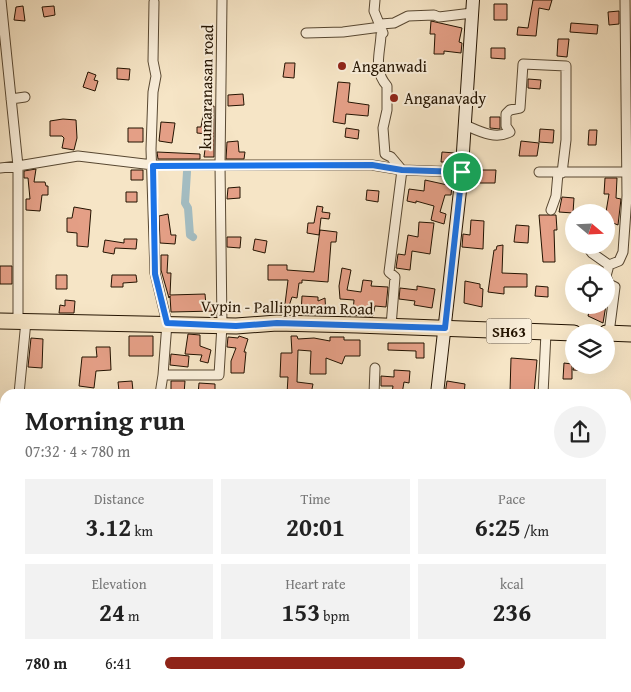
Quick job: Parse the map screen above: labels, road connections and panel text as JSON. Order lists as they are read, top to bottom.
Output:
{
  "streets": {
    "main road": ["Vypin - Pallippuram Road", "SH63"],
    "street": ["kumaranasan road"]
  },
  "crossings": [
    ["kumaranasan road", "Vypin - Pallippuram Road"]
  ],
  "places": ["Anganwadi", "Anganavady"],
  "north": "right",
  "page": {
    "heading": ["Morning run", "07:32 · 4 × 780 m"],
    "stats": [
      ["Distance", "3.12 km"],
      ["Time", "20:01"],
      ["Pace", "6:25 /km"],
      ["Elevation", "24 m"],
      ["Heart rate", "153 bpm"],
      ["kcal", "236"]
    ],
    "list": [
      {
        "name": "780 m",
        "note": "6:41"
      }
    ]
  }
}
